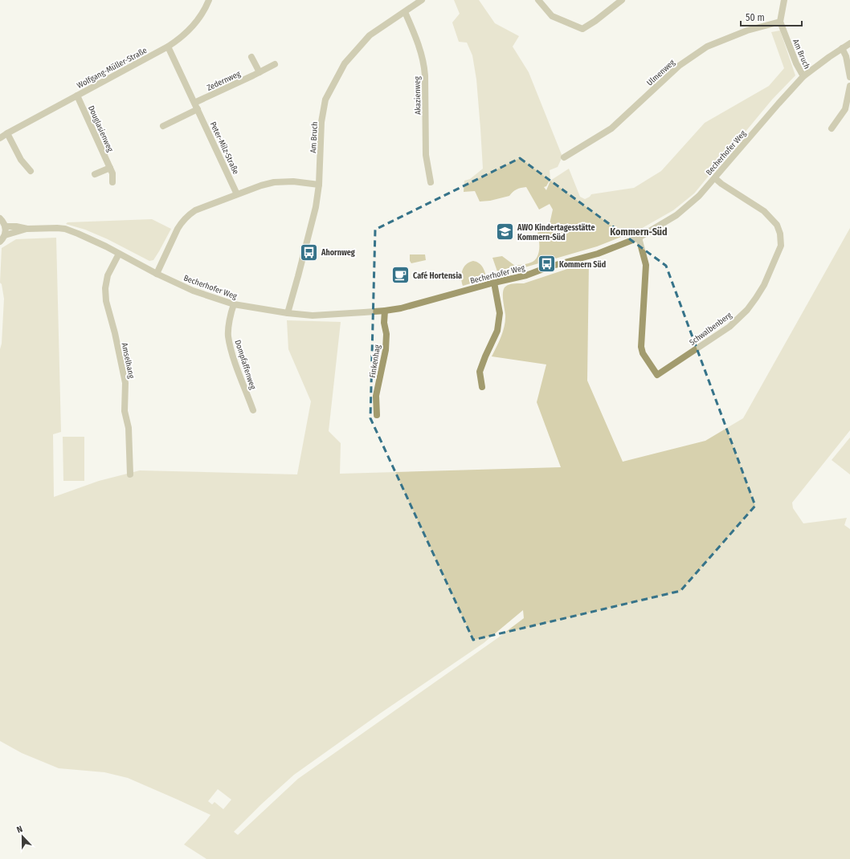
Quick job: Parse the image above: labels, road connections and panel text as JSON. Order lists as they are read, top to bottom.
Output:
{
  "streets": {
    "street": [
      "Am Bruch",
      "Wolfgang-Müller-Straße",
      "Ulmenweg",
      "Zedernweg",
      "Akazienweg",
      "Douglasienweg",
      "Peter-Milz-Straße",
      "Becherhofer Weg",
      "Schwalbenberg",
      "Amselhang",
      "Finkenhag",
      "Dompfaffenweg"
    ]
  },
  "crossings": [
    ["Am Bruch", "Ulmenweg"],
    ["Am Bruch", "Akazienweg"],
    ["Am Bruch", "Becherhofer Weg"],
    ["Wolfgang-Müller-Straße", "Douglasienweg"],
    ["Wolfgang-Müller-Straße", "Peter-Milz-Straße"],
    ["Zedernweg", "Peter-Milz-Straße"],
    ["Becherhofer Weg", "Schwalbenberg"],
    ["Becherhofer Weg", "Amselhang"],
    ["Becherhofer Weg", "Finkenhag"],
    ["Becherhofer Weg", "Dompfaffenweg"]
  ],
  "districts": ["Kommern-Süd"],
  "places": {
    "school or university": ["AWO Kindertagesstätte Kommern-Süd"],
    "bus stop": ["Ahornweg", "Kommern Süd"],
    "cafe": ["Café Hortensia"]
  },
  "scale_bar": "50 m",
  "north": "top"
}
